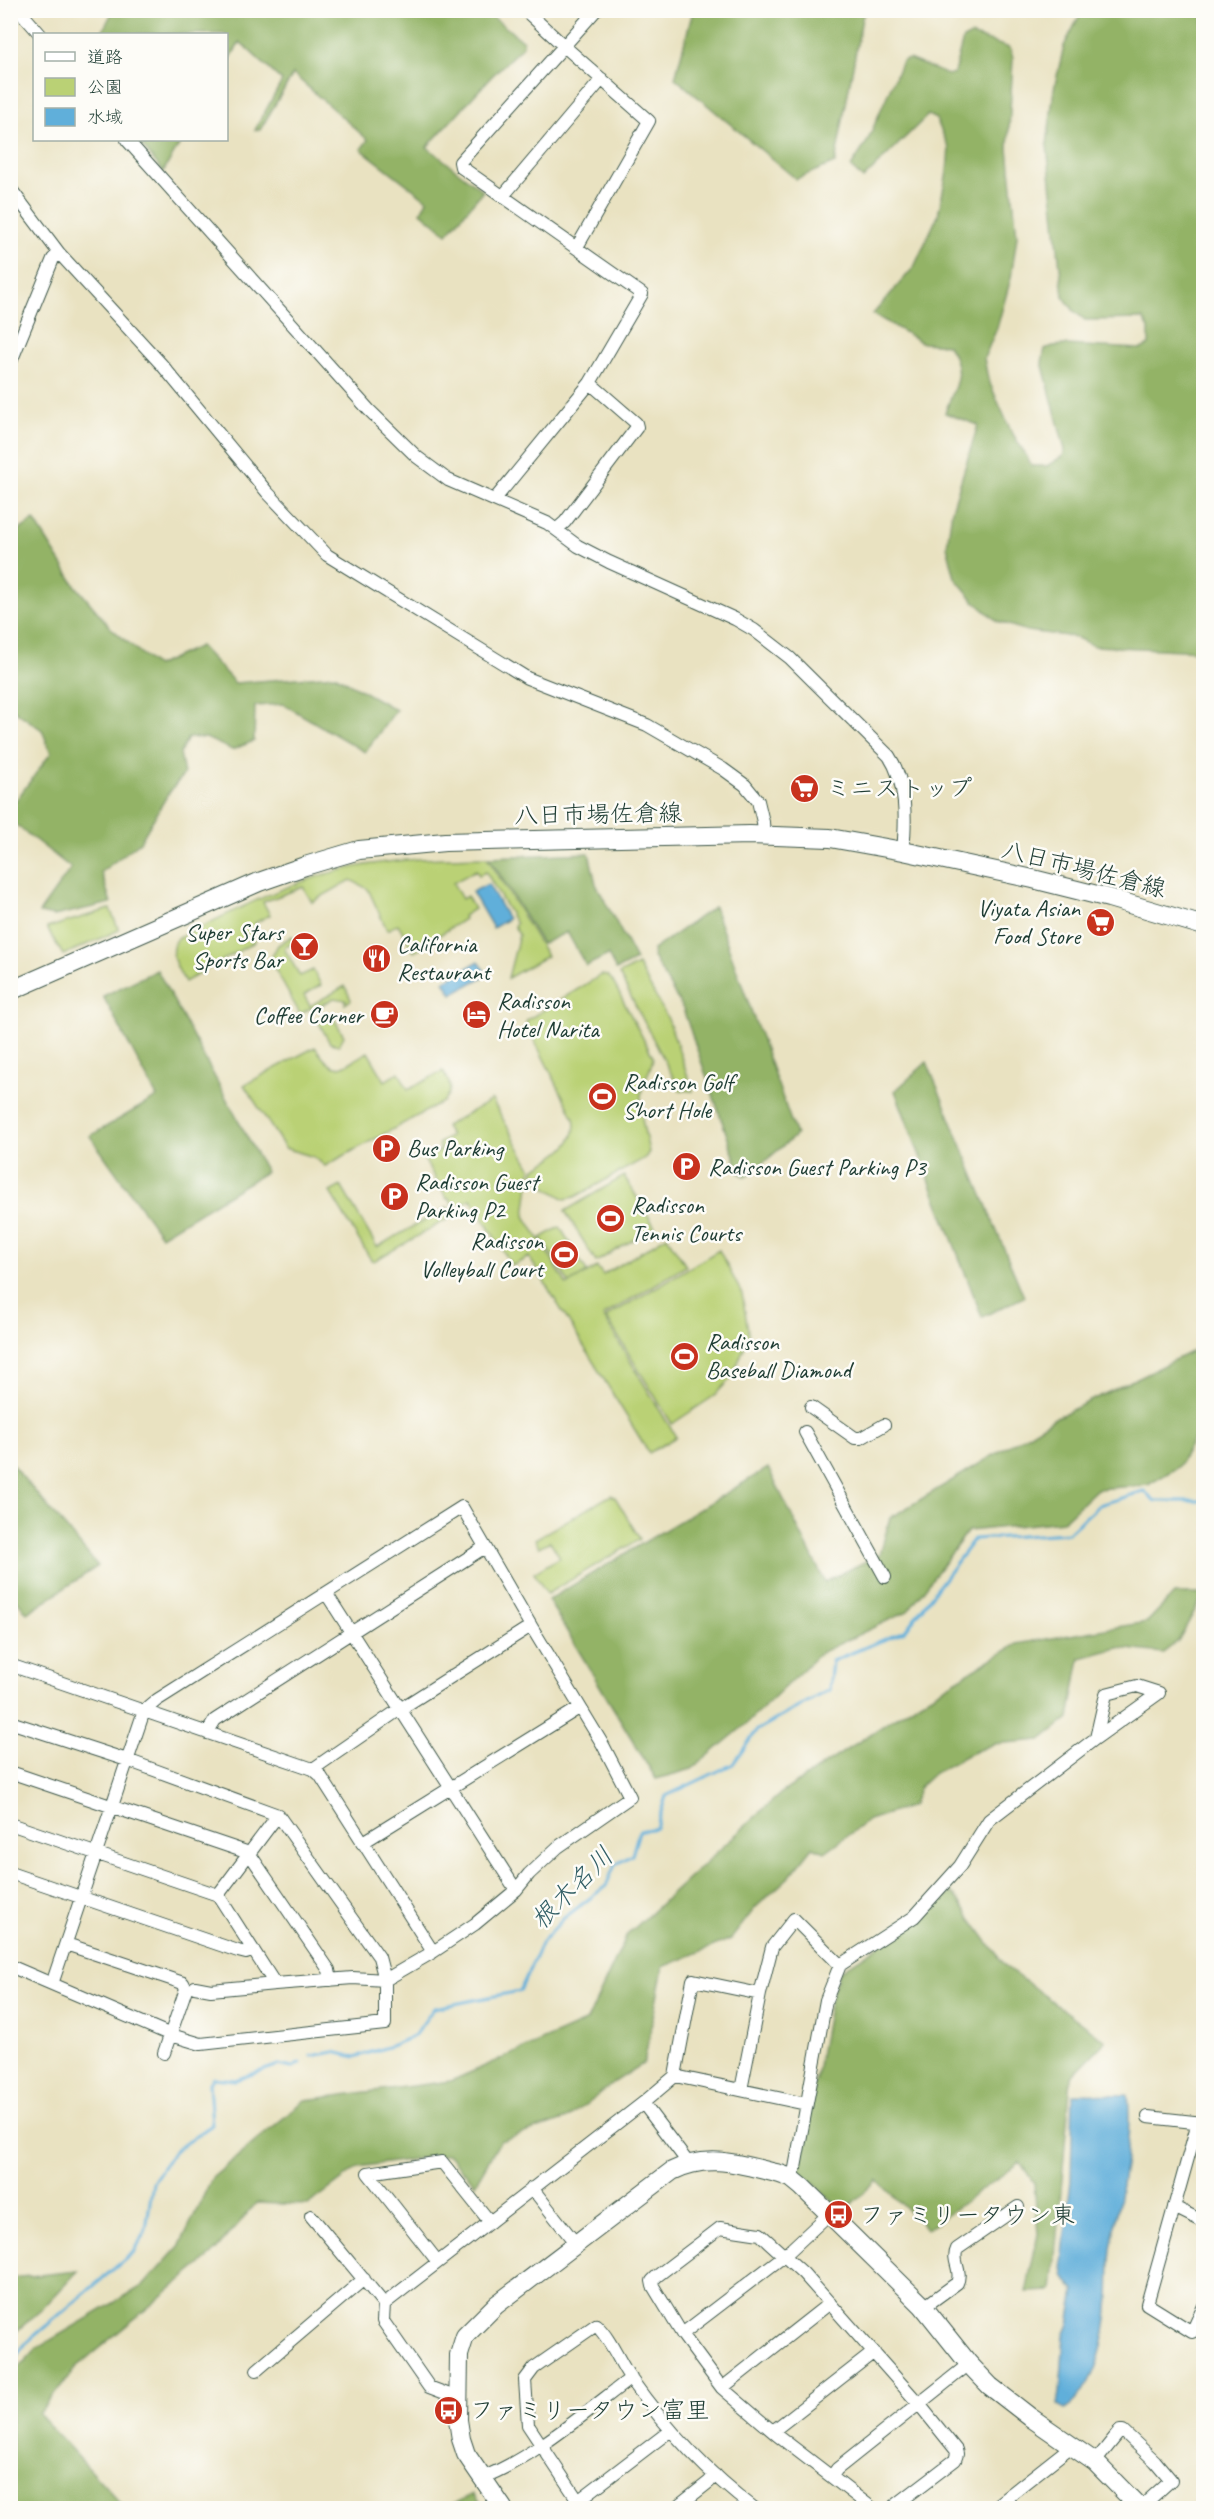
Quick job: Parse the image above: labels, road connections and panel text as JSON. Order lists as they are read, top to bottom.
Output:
{
  "streets": {
    "main road": ["八日市場佐倉線"]
  },
  "water": ["根木名川"],
  "places": {
    "supermarket": ["ミニストップ", "Viyata Asian Food Store"],
    "bar": ["Super Stars Sports Bar"],
    "restaurant": ["California Restaurant"],
    "cafe": ["Coffee Corner"],
    "hotel": ["Radisson Hotel Narita"],
    "sports": [
      "Radisson Golf Short Hole",
      "Radisson Tennis Courts",
      "Radisson Volleyball Court",
      "Radisson Baseball Diamond"
    ],
    "parking": ["Bus Parking", "Radisson Guest Parking P3", "Radisson Guest Parking P2"],
    "bus stop": ["ファミリータウン東", "ファミリータウン富里"]
  },
  "legend": ["道路", "公園", "水域"]
}
